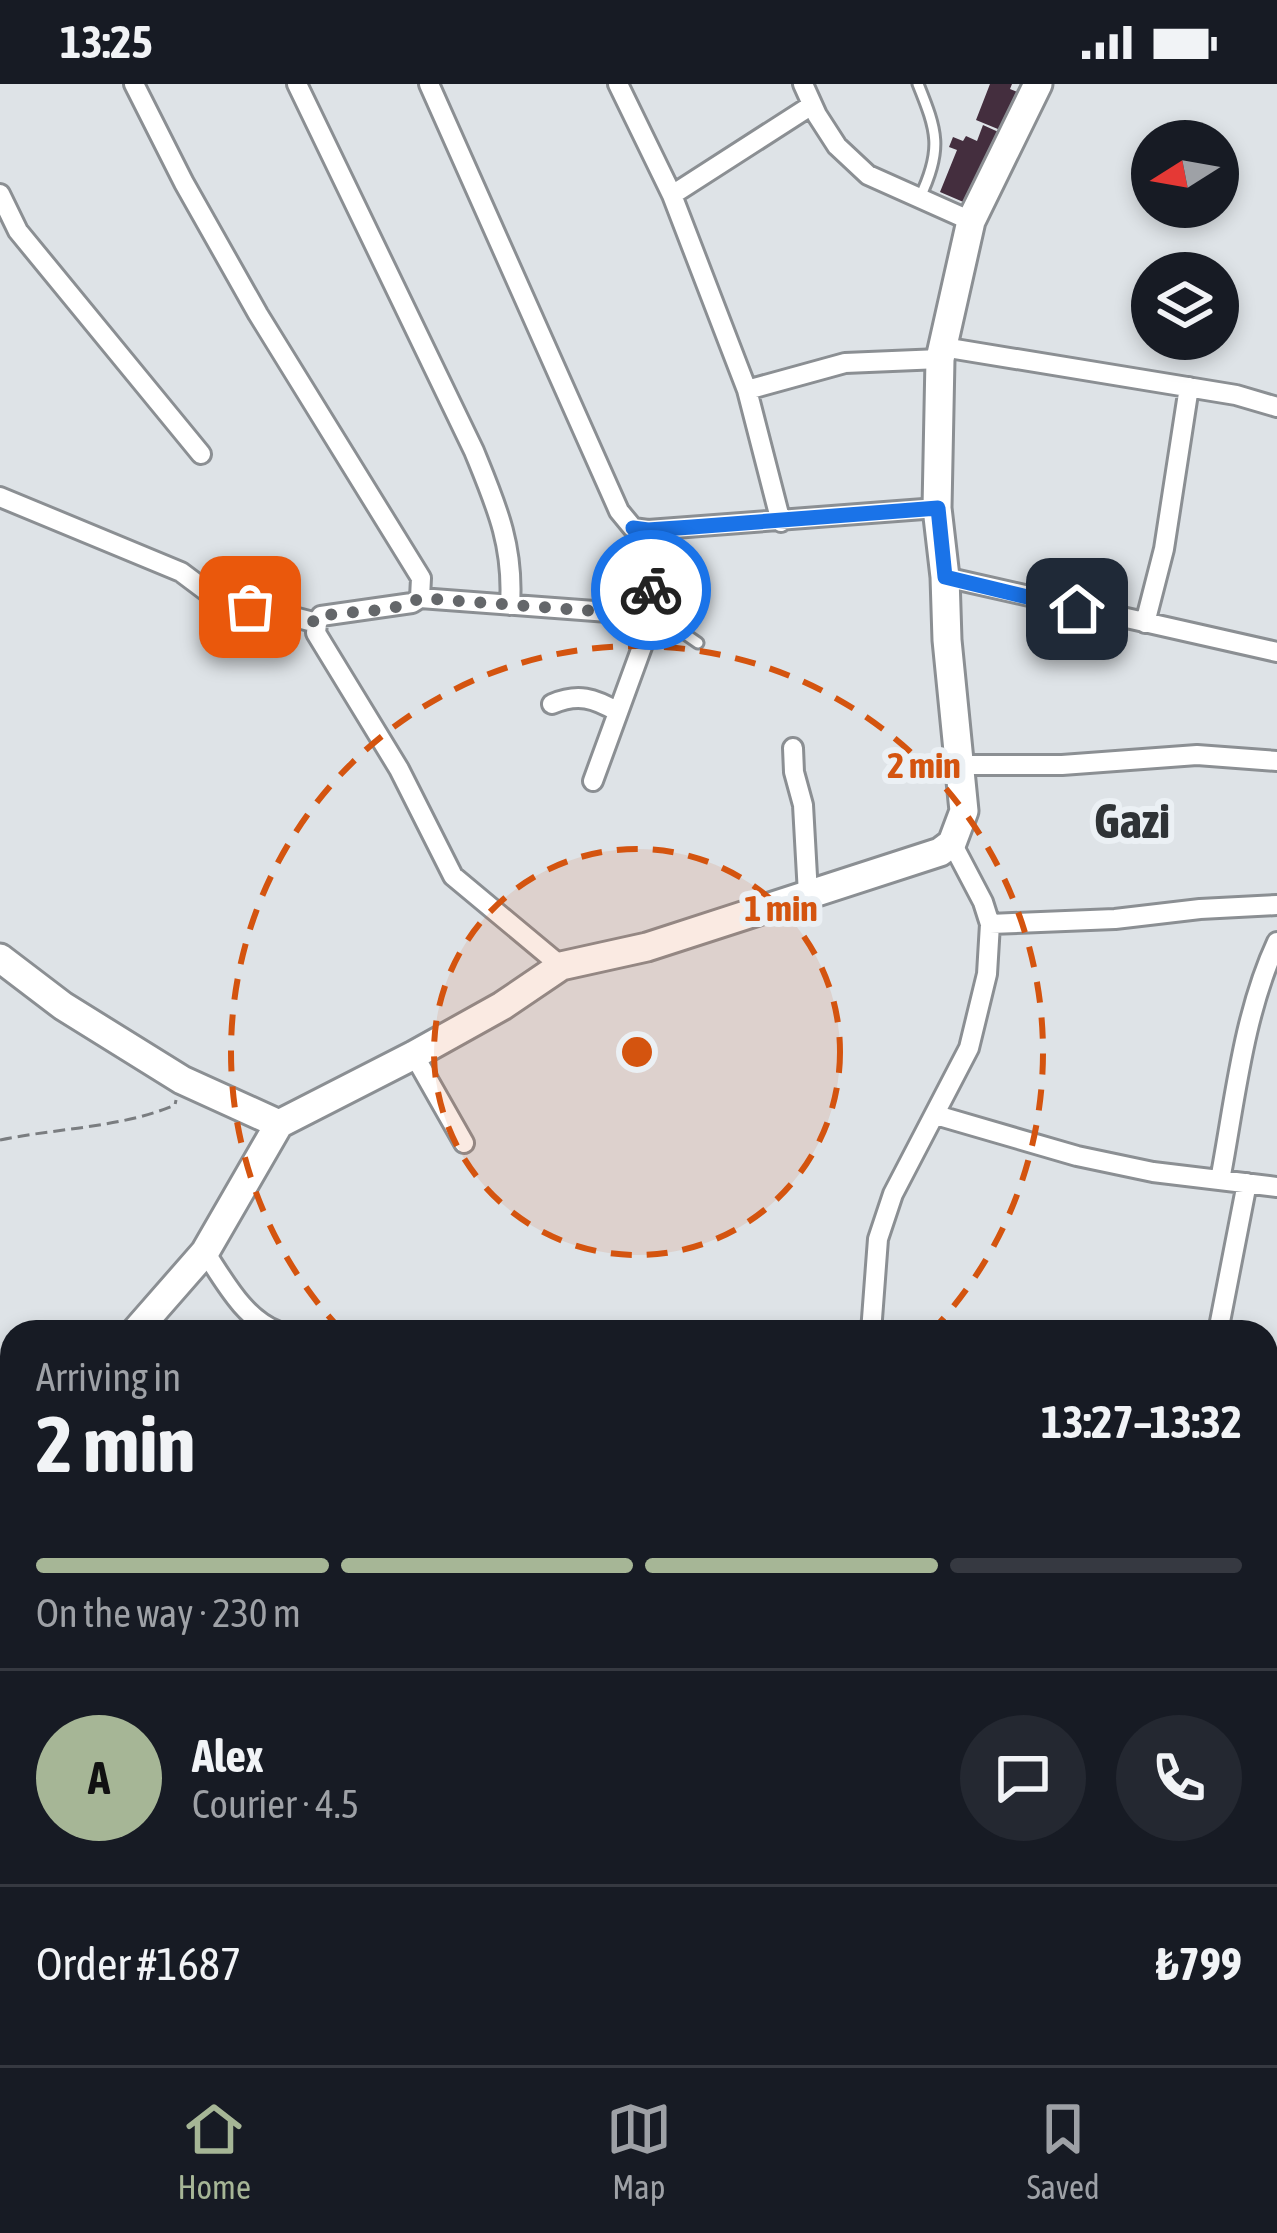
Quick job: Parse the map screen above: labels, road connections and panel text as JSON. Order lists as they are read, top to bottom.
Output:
{
  "districts": ["Gazi"],
  "north": "left",
  "page": {
    "status": "13:25",
    "heading": ["2 min", "Arriving in", "13:27–13:32"],
    "panel": [
      "Alex",
      "Courier · 4.5",
      "Order #1687",
      "₺799"
    ],
    "bar": "On the way · 230 m",
    "round": "A",
    "tabs": ["Home", "Map", "Saved"]
  },
  "rings": ["2 min", "1 min"]
}
